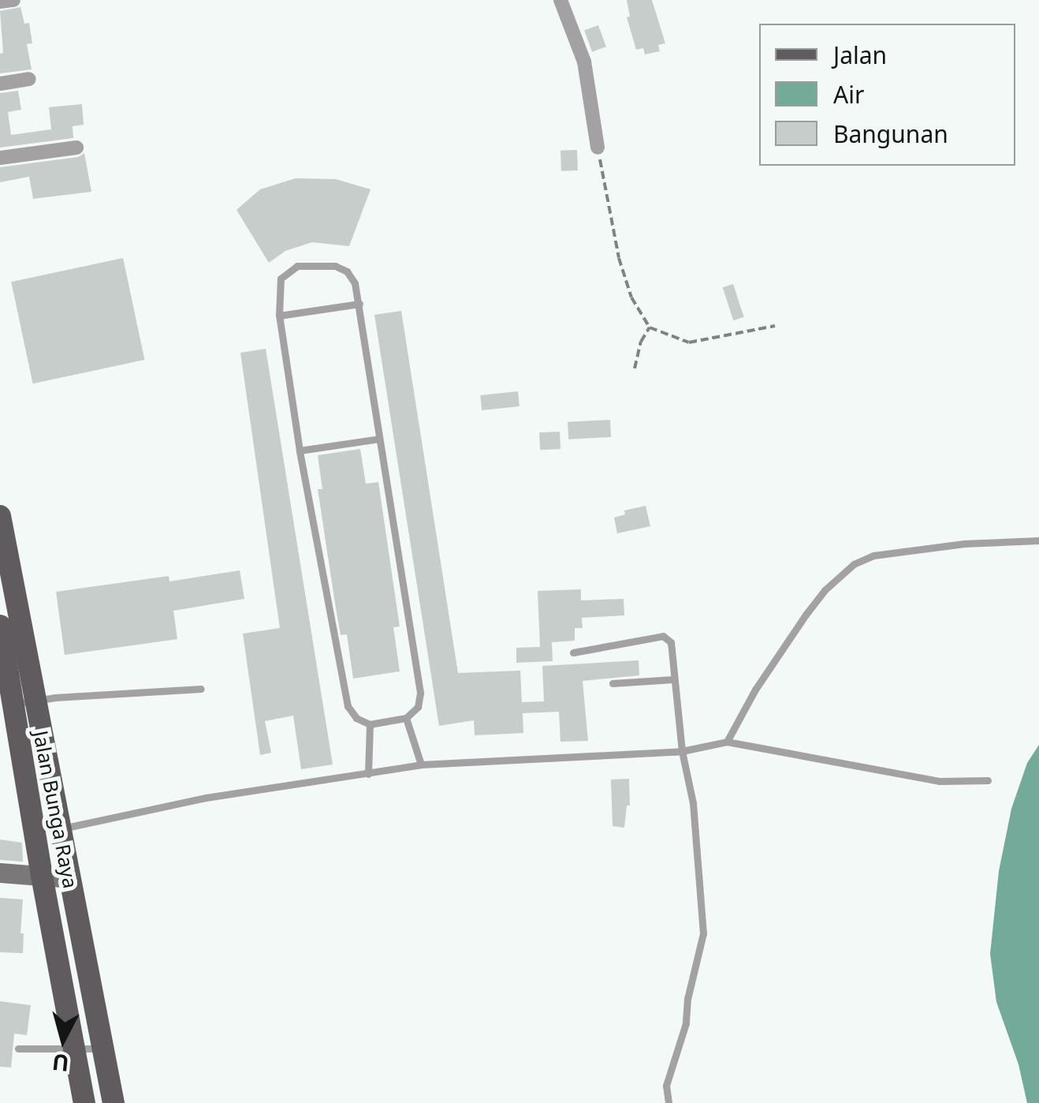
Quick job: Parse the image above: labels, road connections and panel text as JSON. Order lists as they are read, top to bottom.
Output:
{
  "streets": {
    "main road": ["Jalan Bunga Raya"]
  },
  "legend": ["Jalan", "Air", "Bangunan"],
  "north": "bottom"
}
